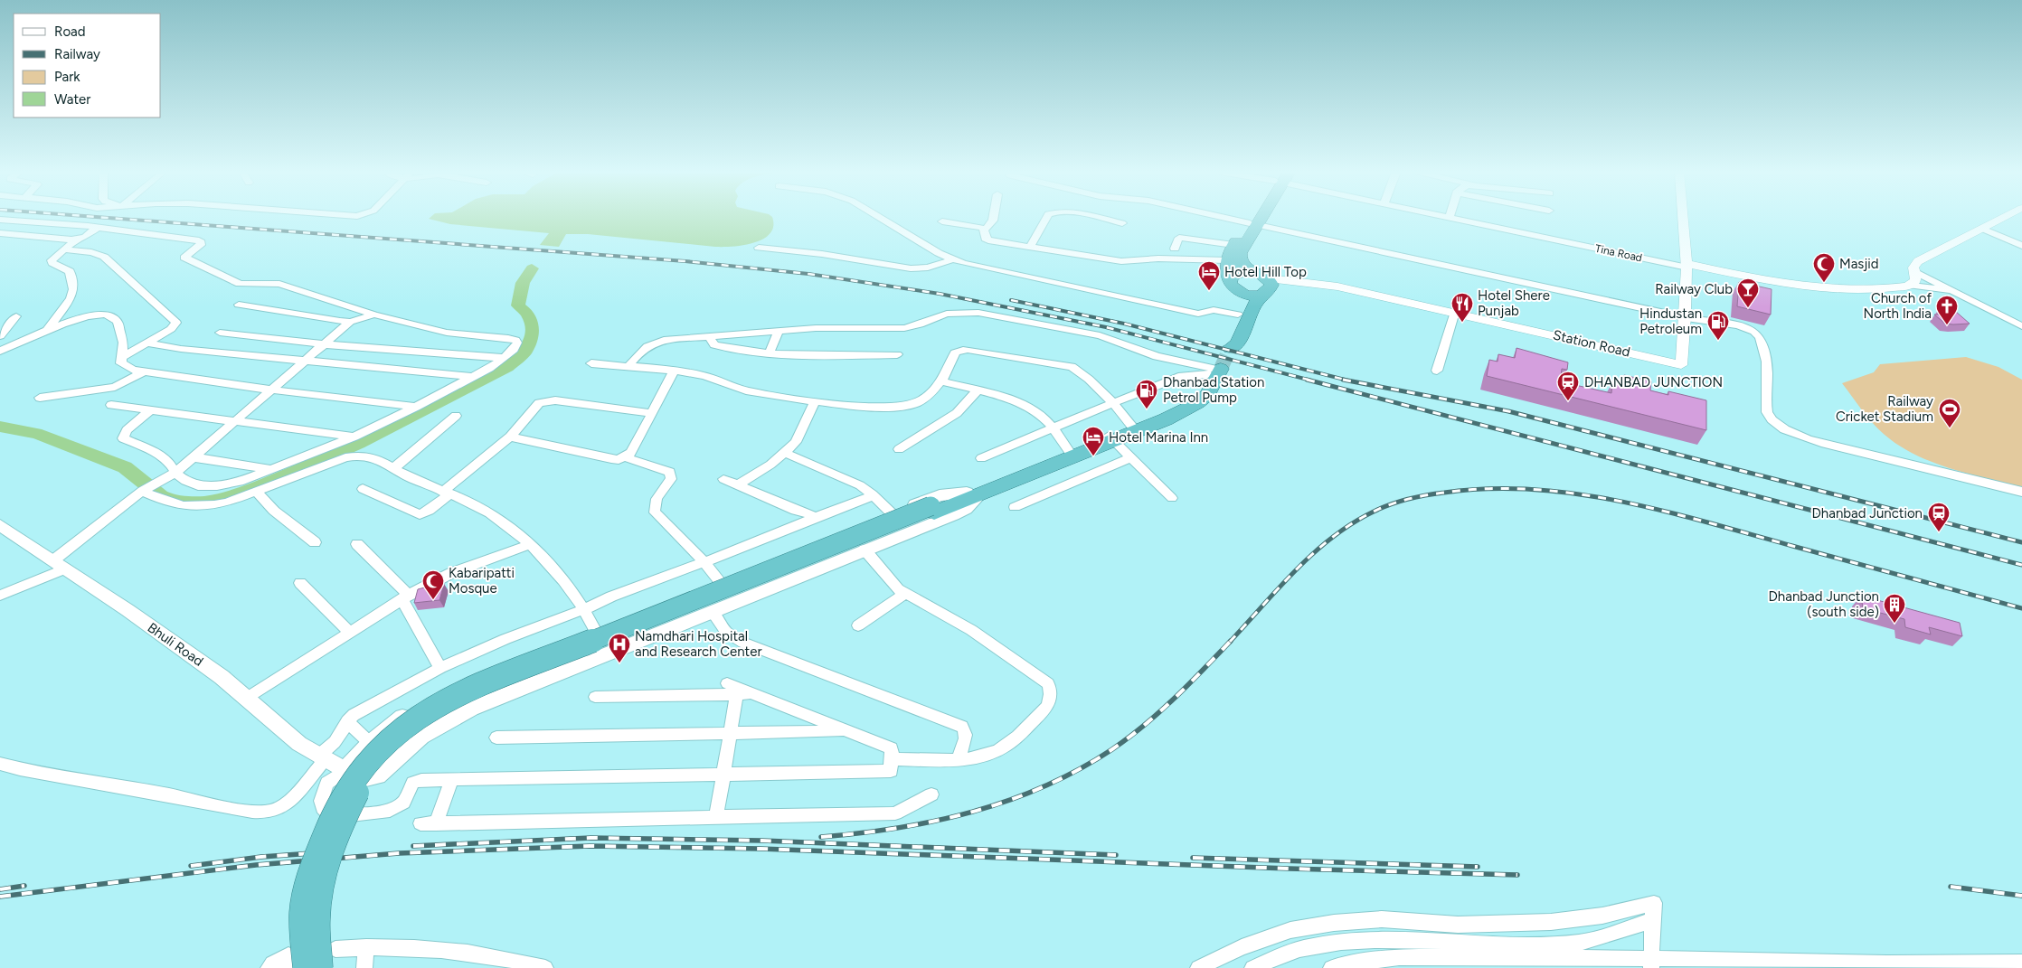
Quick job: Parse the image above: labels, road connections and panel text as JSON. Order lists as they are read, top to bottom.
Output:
{
  "streets": {
    "main road": ["Bhuli Road"],
    "street": ["Tina Road", "Station Road"]
  },
  "crossings": [
    ["Tina Road", "Station Road"]
  ],
  "places": {
    "mosque": ["Masjid", "Kabaripatti Mosque"],
    "hotel": ["Hotel Hill Top", "Hotel Marina Inn"],
    "bar": ["Railway Club"],
    "restaurant": ["Hotel Shere Punjab"],
    "church": ["Church of North India"],
    "fuel station": ["Hindustan Petroleum", "Dhanbad Station Petrol Pump"],
    "station": ["DHANBAD JUNCTION", "Dhanbad Junction"],
    "sports": ["Railway Cricket Stadium"],
    "building": ["Dhanbad Junction (south side)"],
    "hospital": ["Namdhari Hospital and Research Center"]
  },
  "legend": [
    "Road",
    "Railway",
    "Park",
    "Water"
  ]
}
